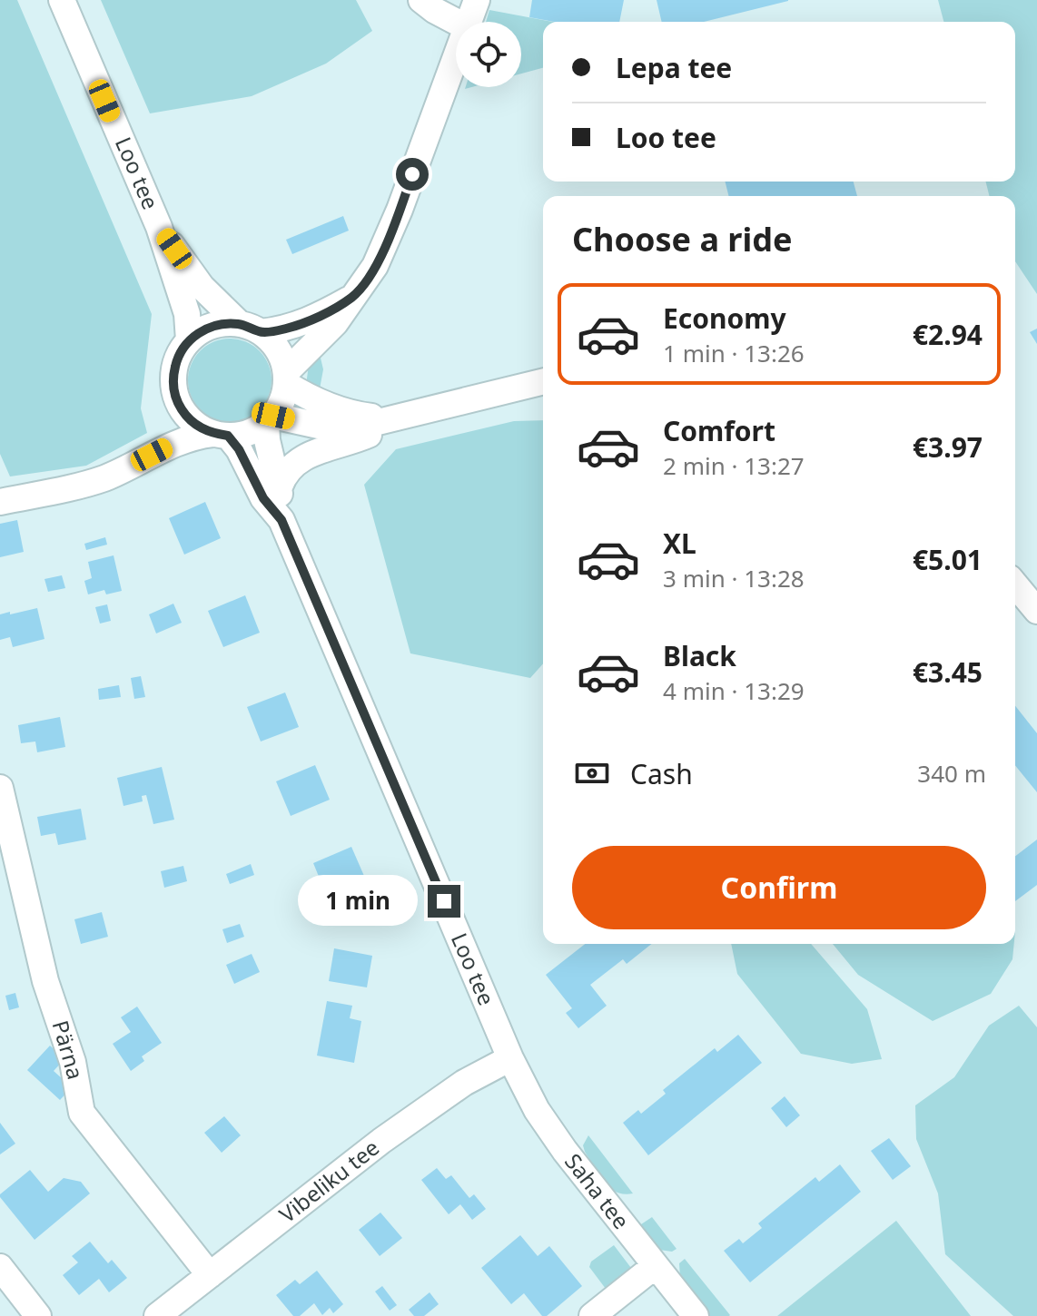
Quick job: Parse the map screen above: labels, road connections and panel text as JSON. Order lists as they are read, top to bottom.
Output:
{
  "streets": {
    "street": [
      "Loo tee",
      "Pärna",
      "Vibeliku tee",
      "Saha tee"
    ]
  },
  "crossings": [
    ["Loo tee", "Vibeliku tee"],
    ["Loo tee", "Saha tee"],
    ["Pärna", "Vibeliku tee"],
    ["Vibeliku tee", "Saha tee"]
  ],
  "page": {
    "banner": ["Lepa tee", "Loo tee"],
    "heading": "Choose a ride",
    "list": [
      {
        "name": "Economy",
        "note": "1 min · 13:26",
        "value": "€2.94"
      },
      {
        "name": "Comfort",
        "note": "2 min · 13:27",
        "value": "€3.97"
      },
      {
        "name": "XL",
        "note": "3 min · 13:28",
        "value": "€5.01"
      },
      {
        "name": "Black",
        "note": "4 min · 13:29",
        "value": "€3.45"
      }
    ],
    "pay": ["Cash", "340 m"],
    "buttons": "Confirm",
    "bubble": "1 min"
  }
}
